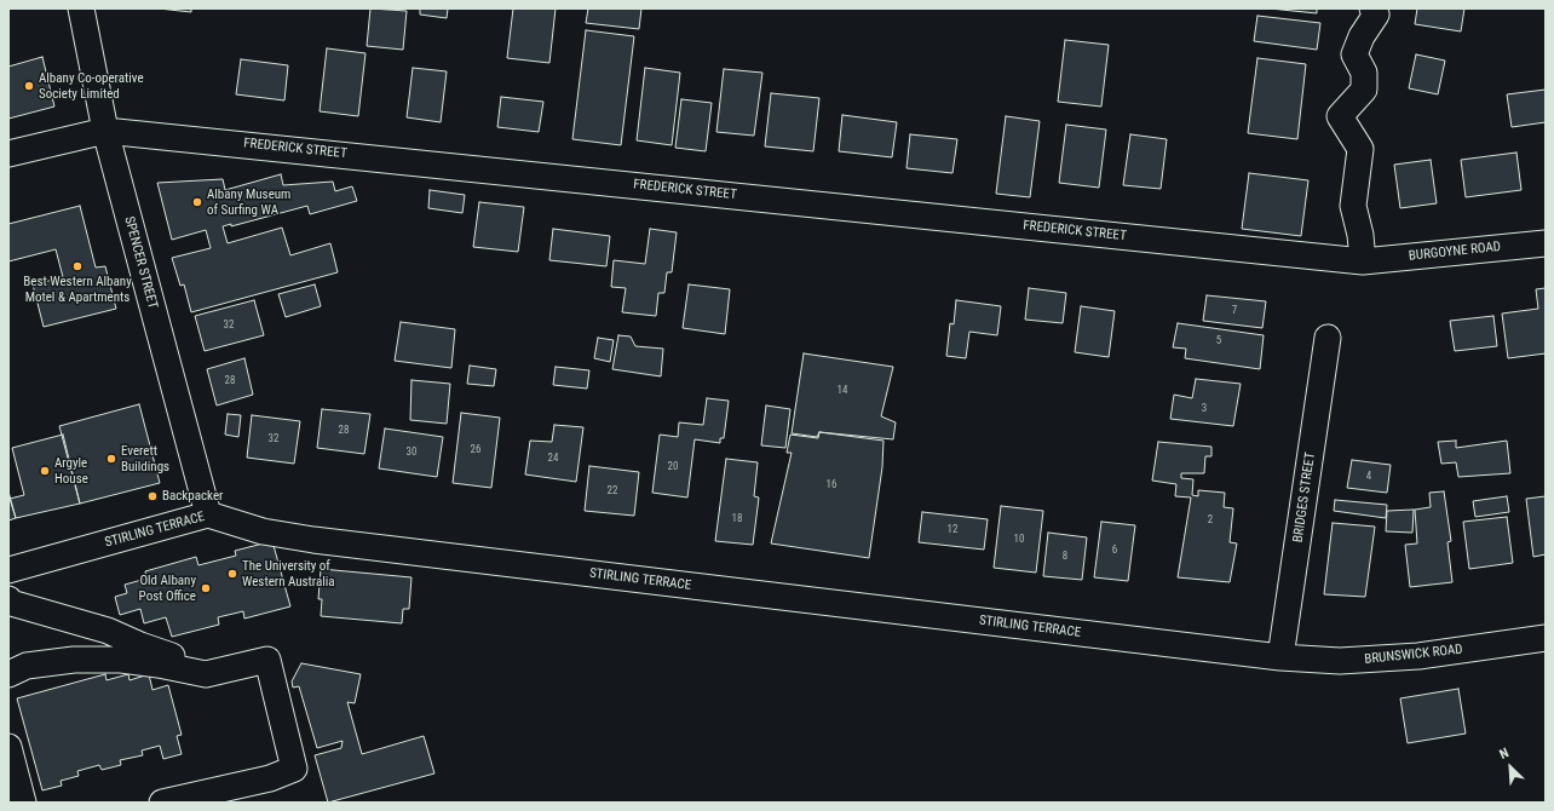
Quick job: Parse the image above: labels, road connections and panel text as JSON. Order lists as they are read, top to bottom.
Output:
{
  "streets": {
    "street": [
      "FREDERICK STREET",
      "BURGOYNE ROAD",
      "SPENCER STREET",
      "BRIDGES STREET",
      "STIRLING TERRACE",
      "BRUNSWICK ROAD"
    ]
  },
  "crossings": [
    ["FREDERICK STREET", "BURGOYNE ROAD"],
    ["FREDERICK STREET", "SPENCER STREET"],
    ["SPENCER STREET", "STIRLING TERRACE"],
    ["BRIDGES STREET", "STIRLING TERRACE"],
    ["BRIDGES STREET", "BRUNSWICK ROAD"],
    ["STIRLING TERRACE", "BRUNSWICK ROAD"]
  ],
  "places": [
    "Albany Co-operative Society Limited",
    "Albany Museum of Surfing WA",
    "Best Western Albany Motel & Apartments",
    "Everett Buildings",
    "Argyle House",
    "Backpacker",
    "The University of Western Australia",
    "Old Albany Post Office"
  ],
  "house_numbers": [
    "7",
    "32",
    "5",
    "28",
    "14",
    "3",
    "28",
    "32",
    "26",
    "30",
    "24",
    "20",
    "4",
    "16",
    "22",
    "18",
    "2",
    "12",
    "10",
    "6",
    "8"
  ],
  "north": "top left"
}
